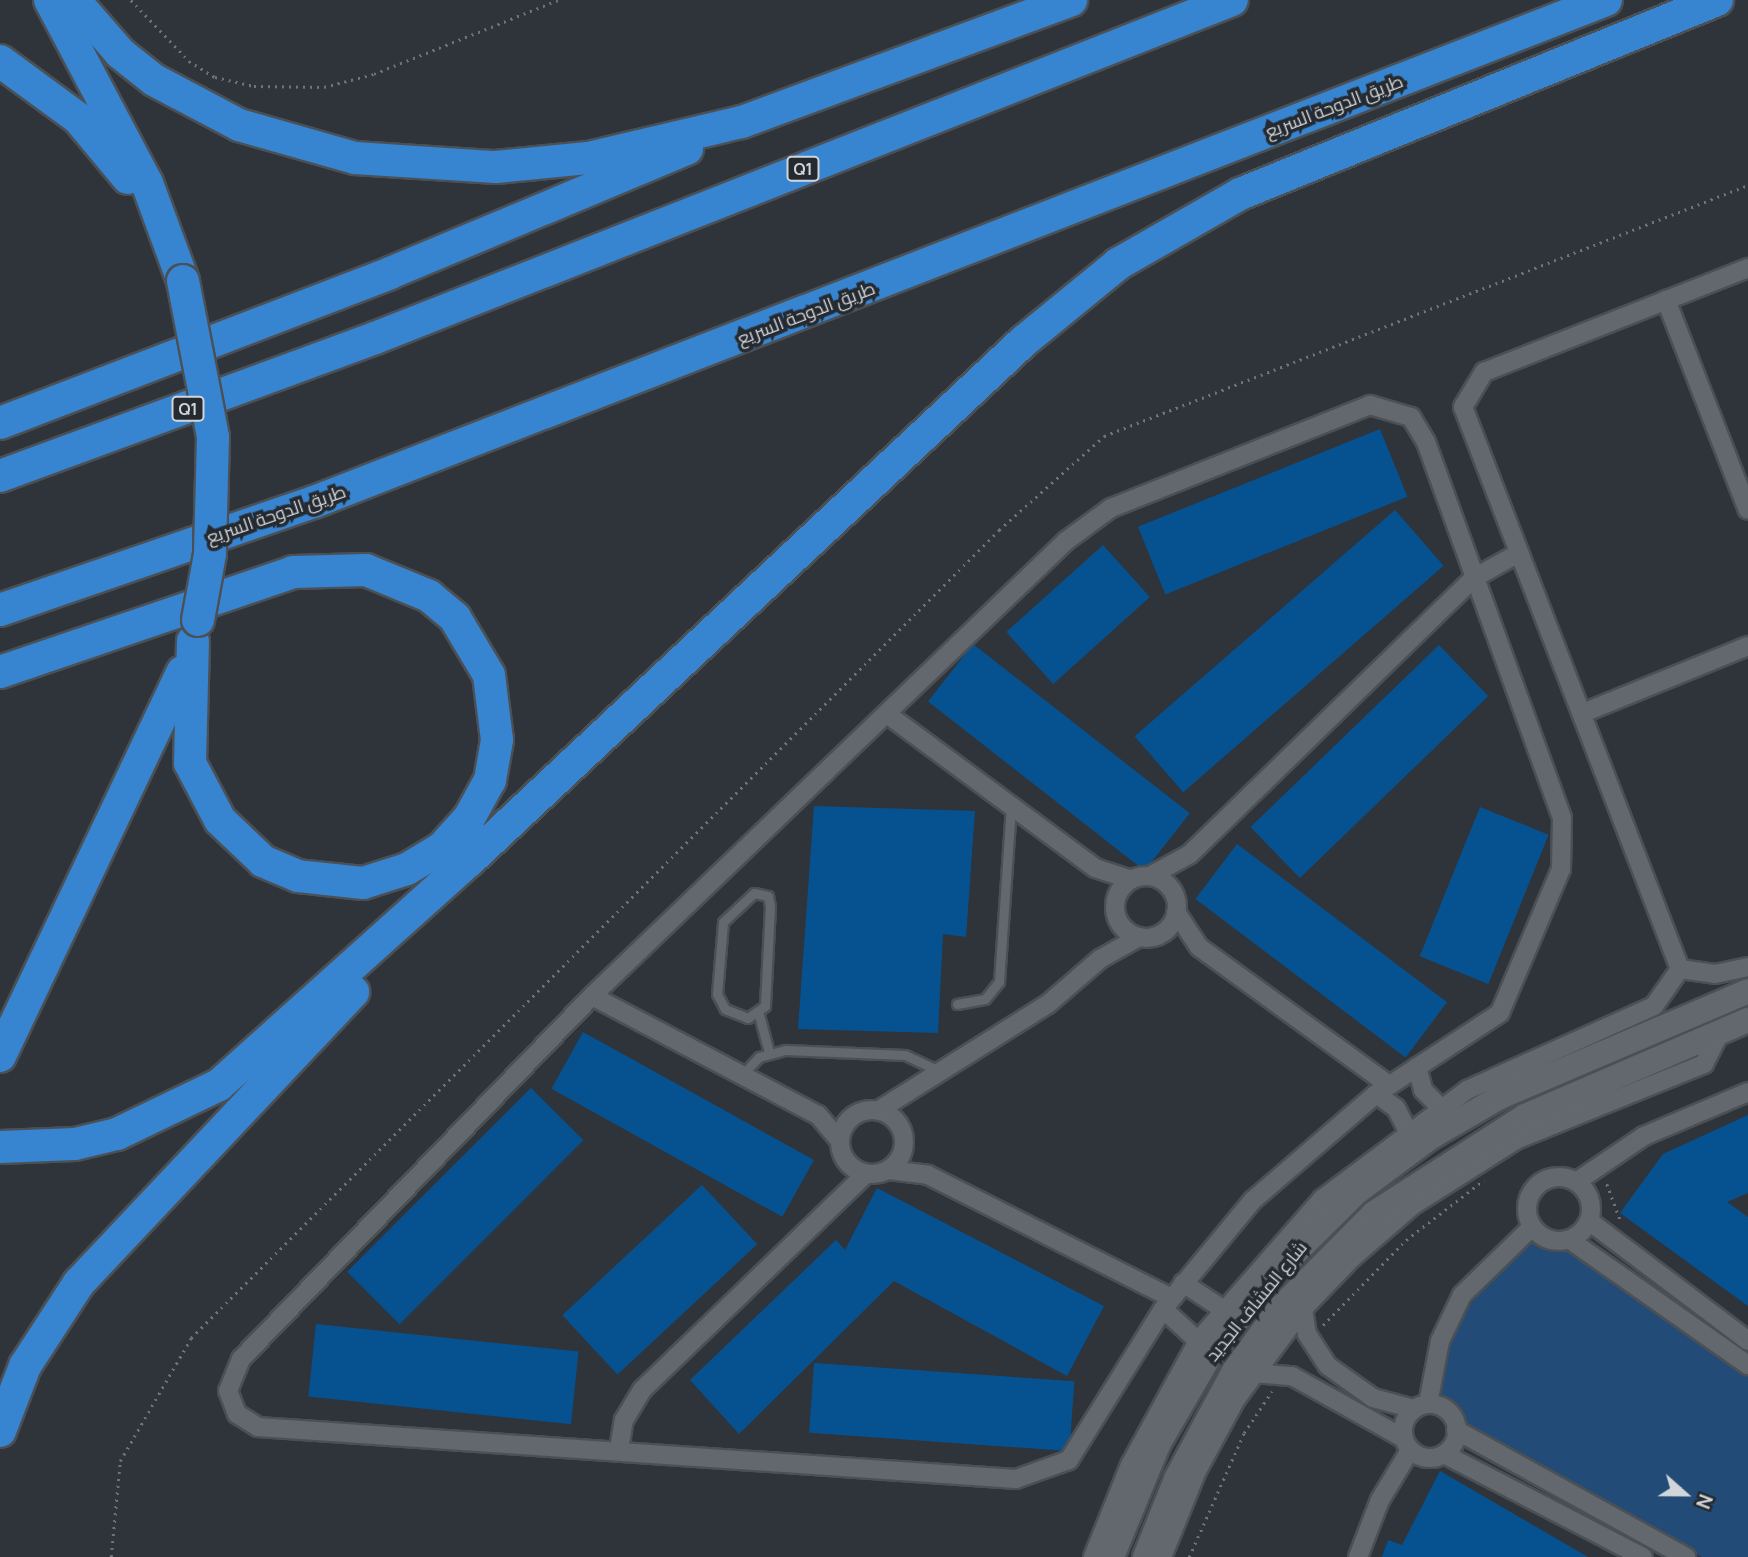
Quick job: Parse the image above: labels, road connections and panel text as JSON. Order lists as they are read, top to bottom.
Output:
{
  "streets": {
    "highway": ["طريق الدوحة السريع", "Q1"],
    "street": ["شارع المشاف الجديد"]
  },
  "north": "right"
}
